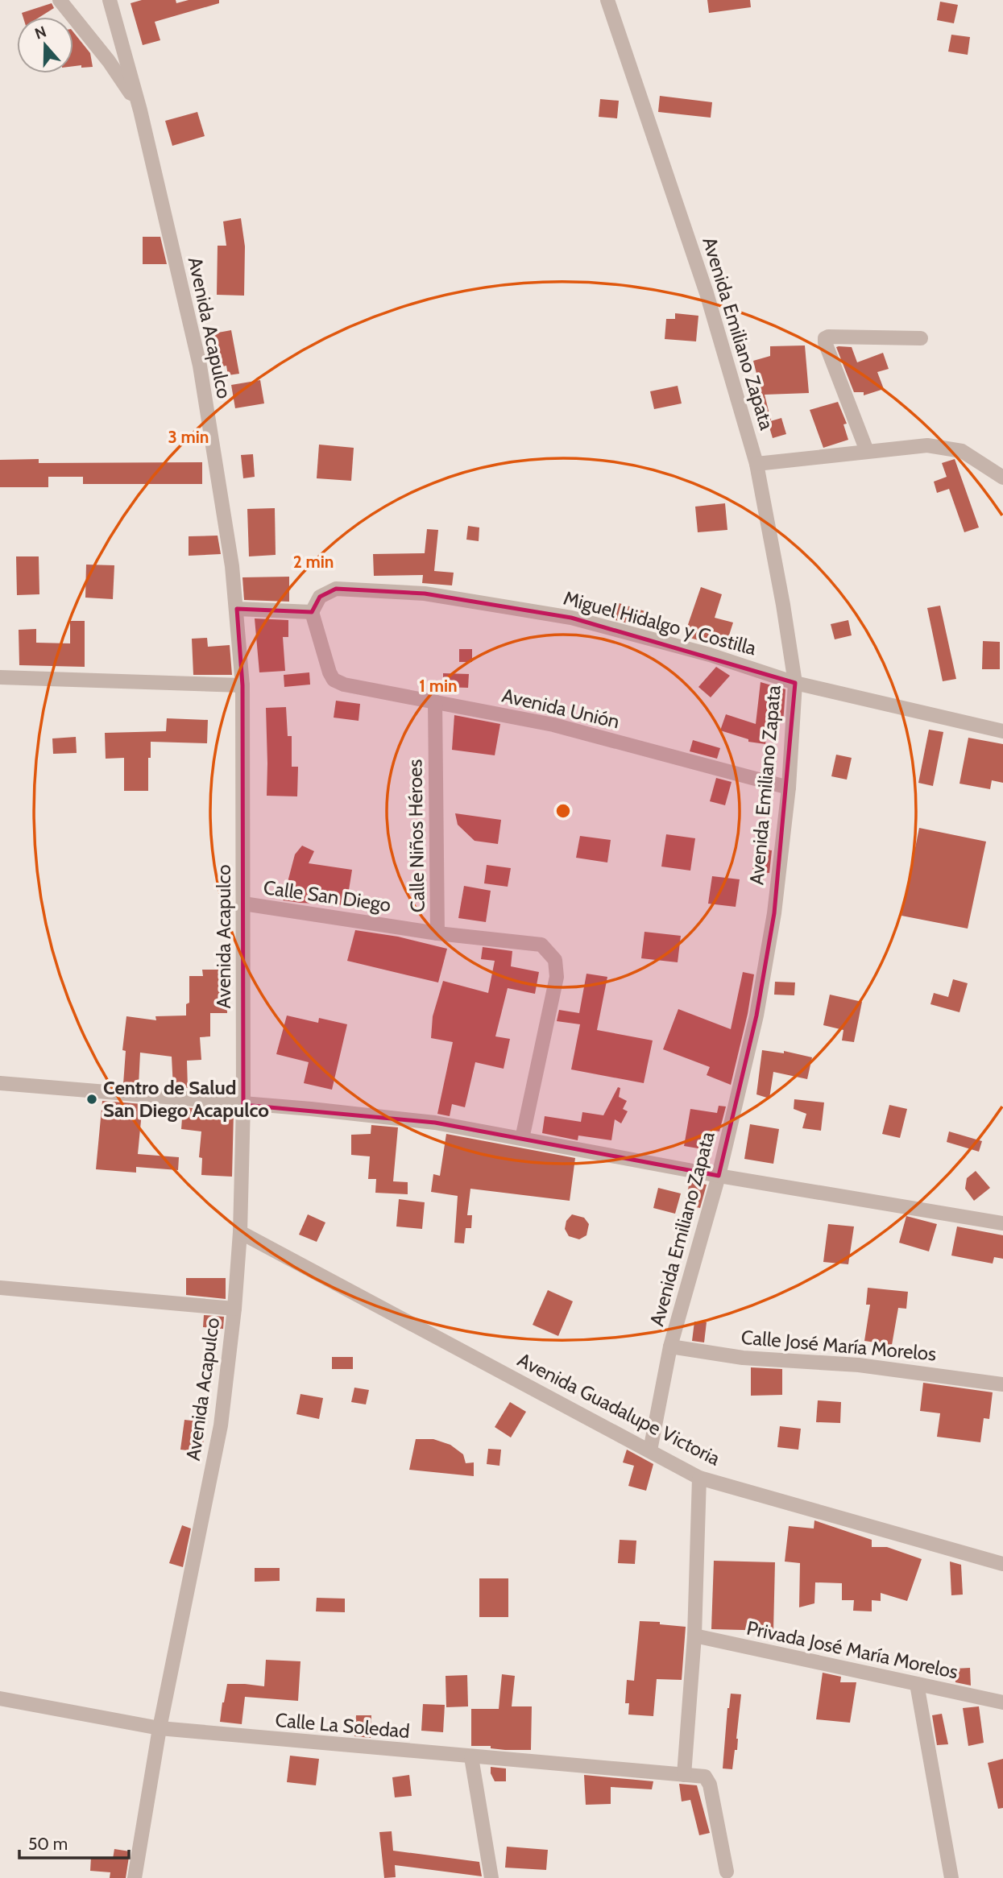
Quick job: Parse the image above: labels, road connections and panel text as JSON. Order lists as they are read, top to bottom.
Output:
{
  "streets": {
    "street": [
      "Avenida Acapulco",
      "Avenida Emiliano Zapata",
      "Miguel Hidalgo y Costilla",
      "Avenida Unión",
      "Calle Niños Héroes",
      "Calle San Diego",
      "Calle José María Morelos",
      "Avenida Guadalupe Victoria",
      "Privada José María Morelos",
      "Calle La Soledad"
    ]
  },
  "crossings": [
    ["Avenida Acapulco", "Calle San Diego"],
    ["Avenida Acapulco", "Avenida Guadalupe Victoria"],
    ["Avenida Acapulco", "Calle La Soledad"],
    ["Avenida Emiliano Zapata", "Miguel Hidalgo y Costilla"],
    ["Avenida Emiliano Zapata", "Avenida Unión"],
    ["Avenida Emiliano Zapata", "Calle José María Morelos"],
    ["Avenida Emiliano Zapata", "Avenida Guadalupe Victoria"],
    ["Miguel Hidalgo y Costilla", "Avenida Unión"],
    ["Avenida Unión", "Calle Niños Héroes"],
    ["Calle Niños Héroes", "Calle San Diego"]
  ],
  "places": ["Centro de Salud San Diego Acapulco"],
  "scale_bar": "50 m",
  "north": "top",
  "rings": ["3 min", "2 min", "1 min"]
}
